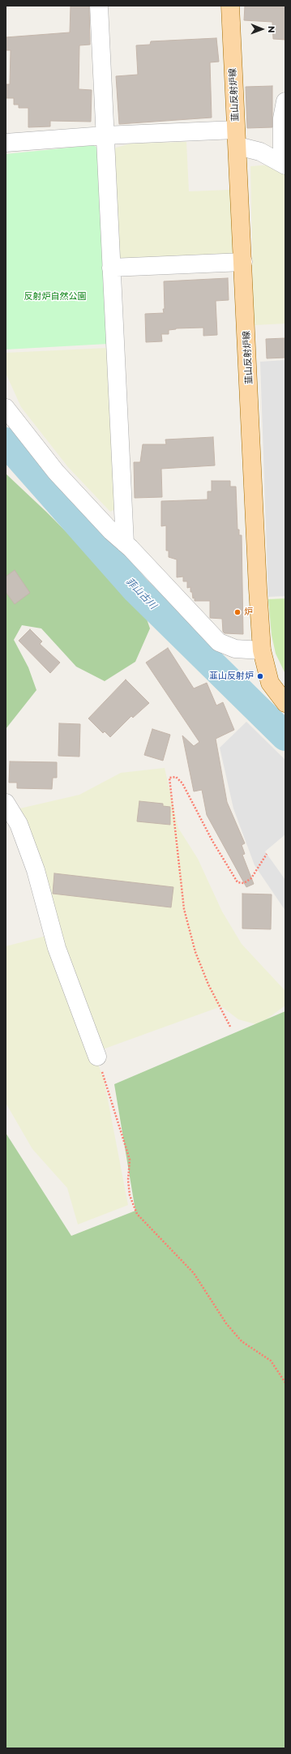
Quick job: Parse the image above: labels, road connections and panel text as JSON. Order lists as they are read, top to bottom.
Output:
{
  "streets": {
    "main road": ["韮山反射炉線"]
  },
  "water": ["菲山古川"],
  "parks": ["反射炉自然公園"],
  "places": ["炉", "韮山反射炉"],
  "north": "right"
}
